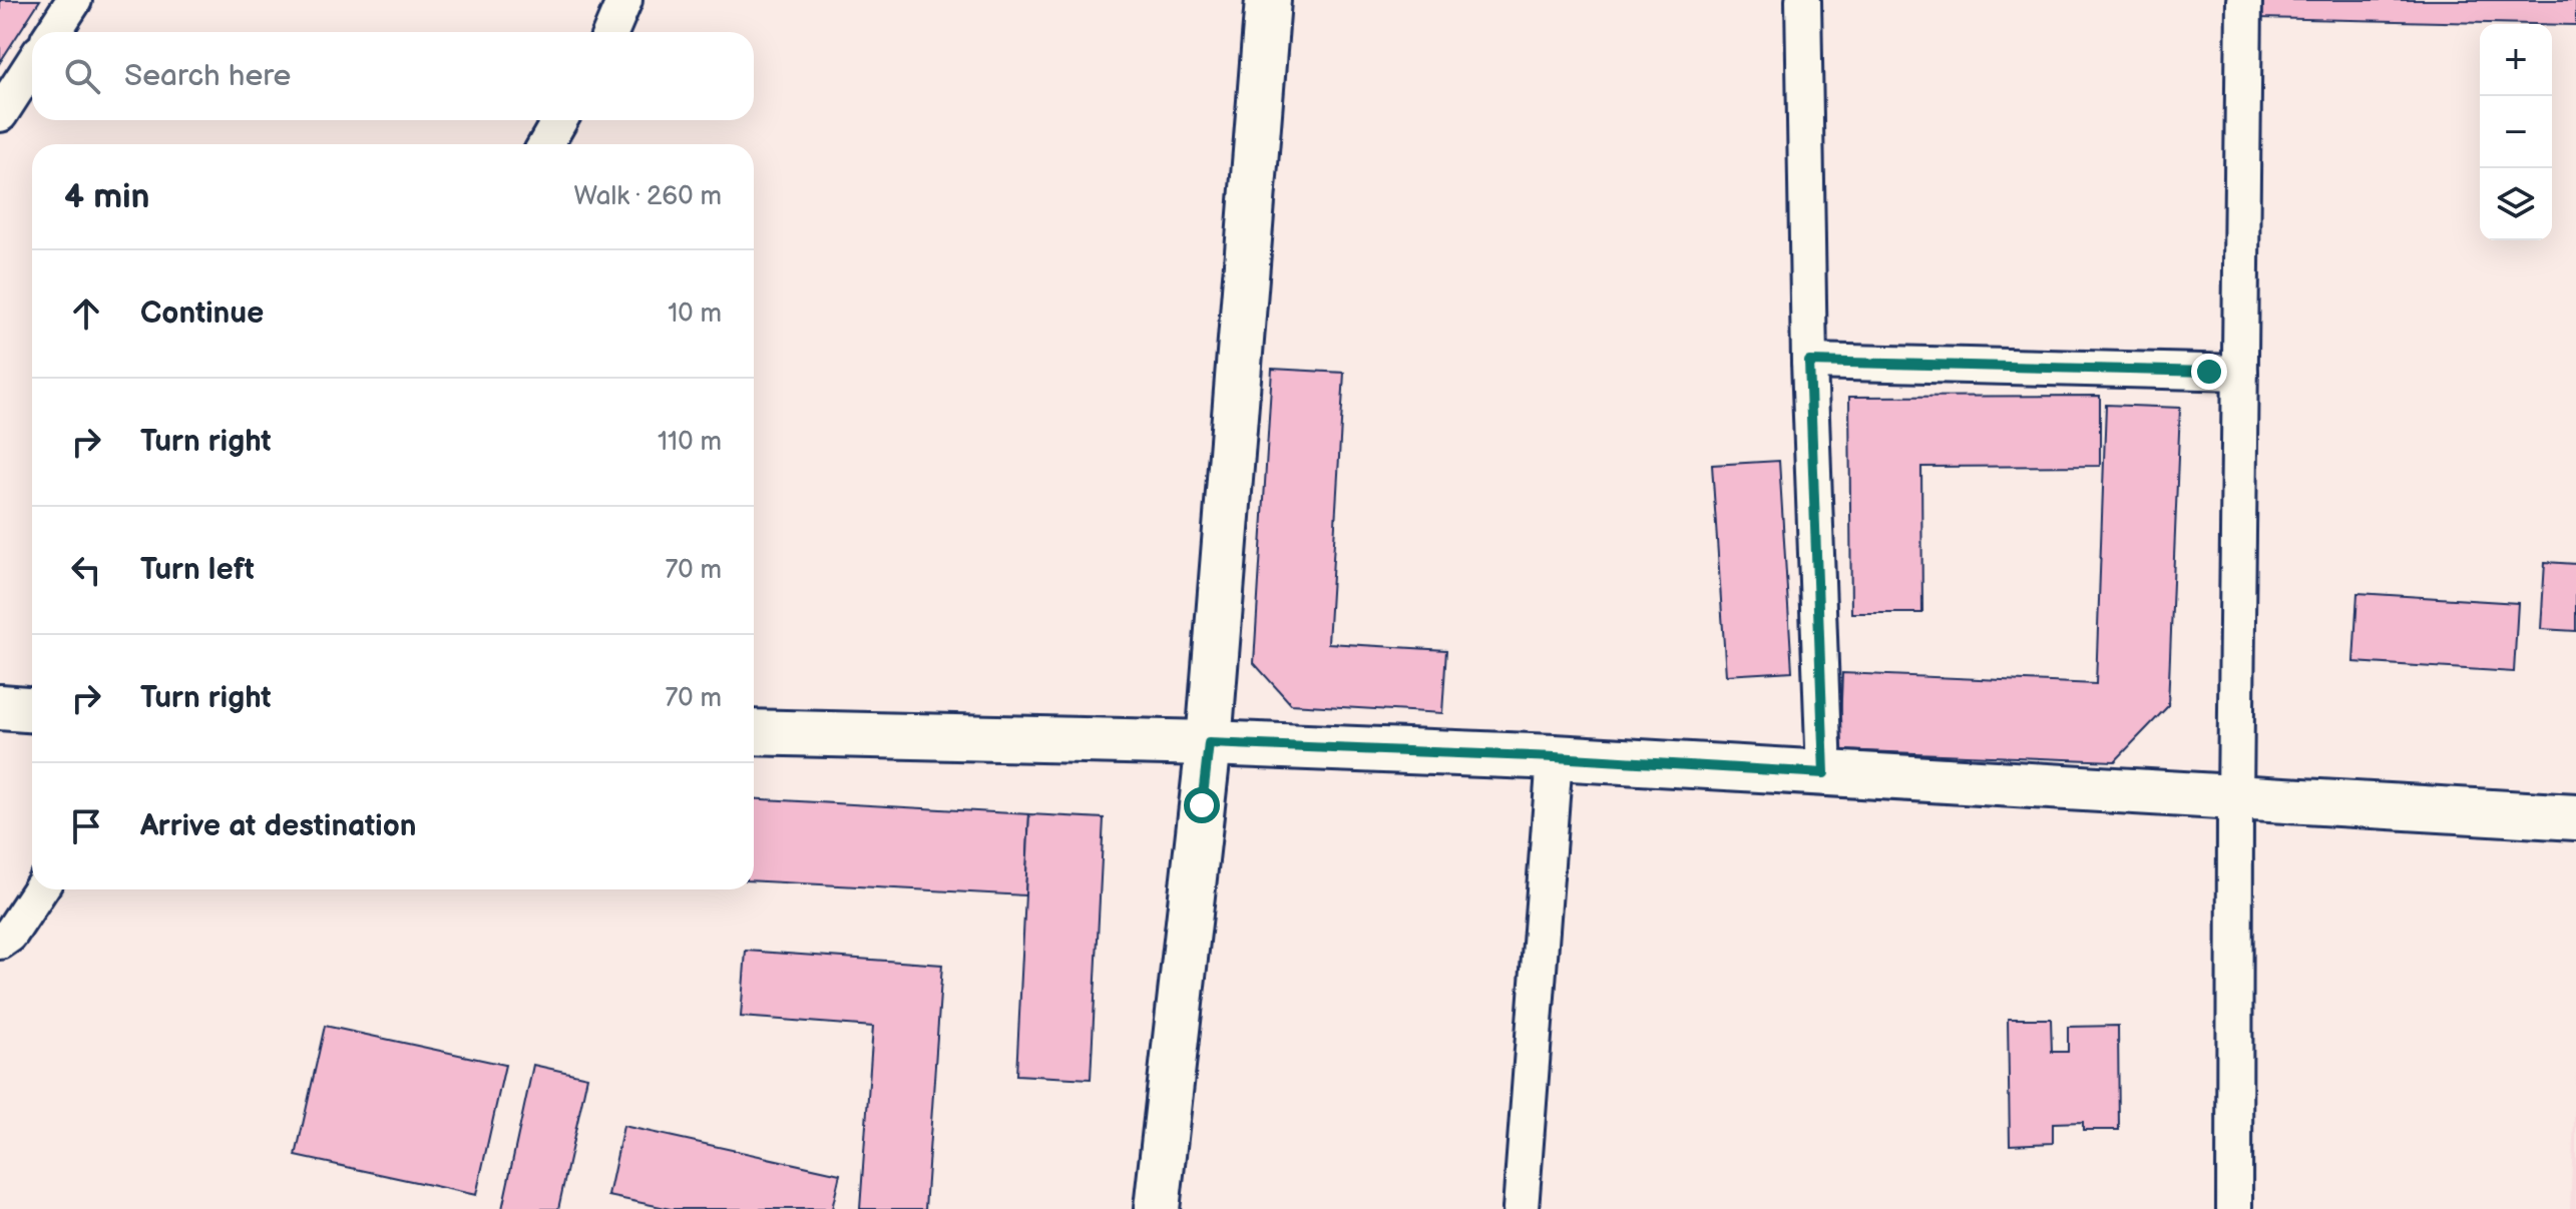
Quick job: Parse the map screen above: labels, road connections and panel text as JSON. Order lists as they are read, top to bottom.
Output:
{
  "page": {
    "map_buttons": ["+", "−"],
    "search": "Search here",
    "heading": ["4 min", "Walk · 260 m"],
    "list": [
      ["Continue", "10 m"],
      ["Turn right", "110 m"],
      ["Turn left", "70 m"],
      ["Turn right", "70 m"],
      "Arrive at destination"
    ]
  }
}
